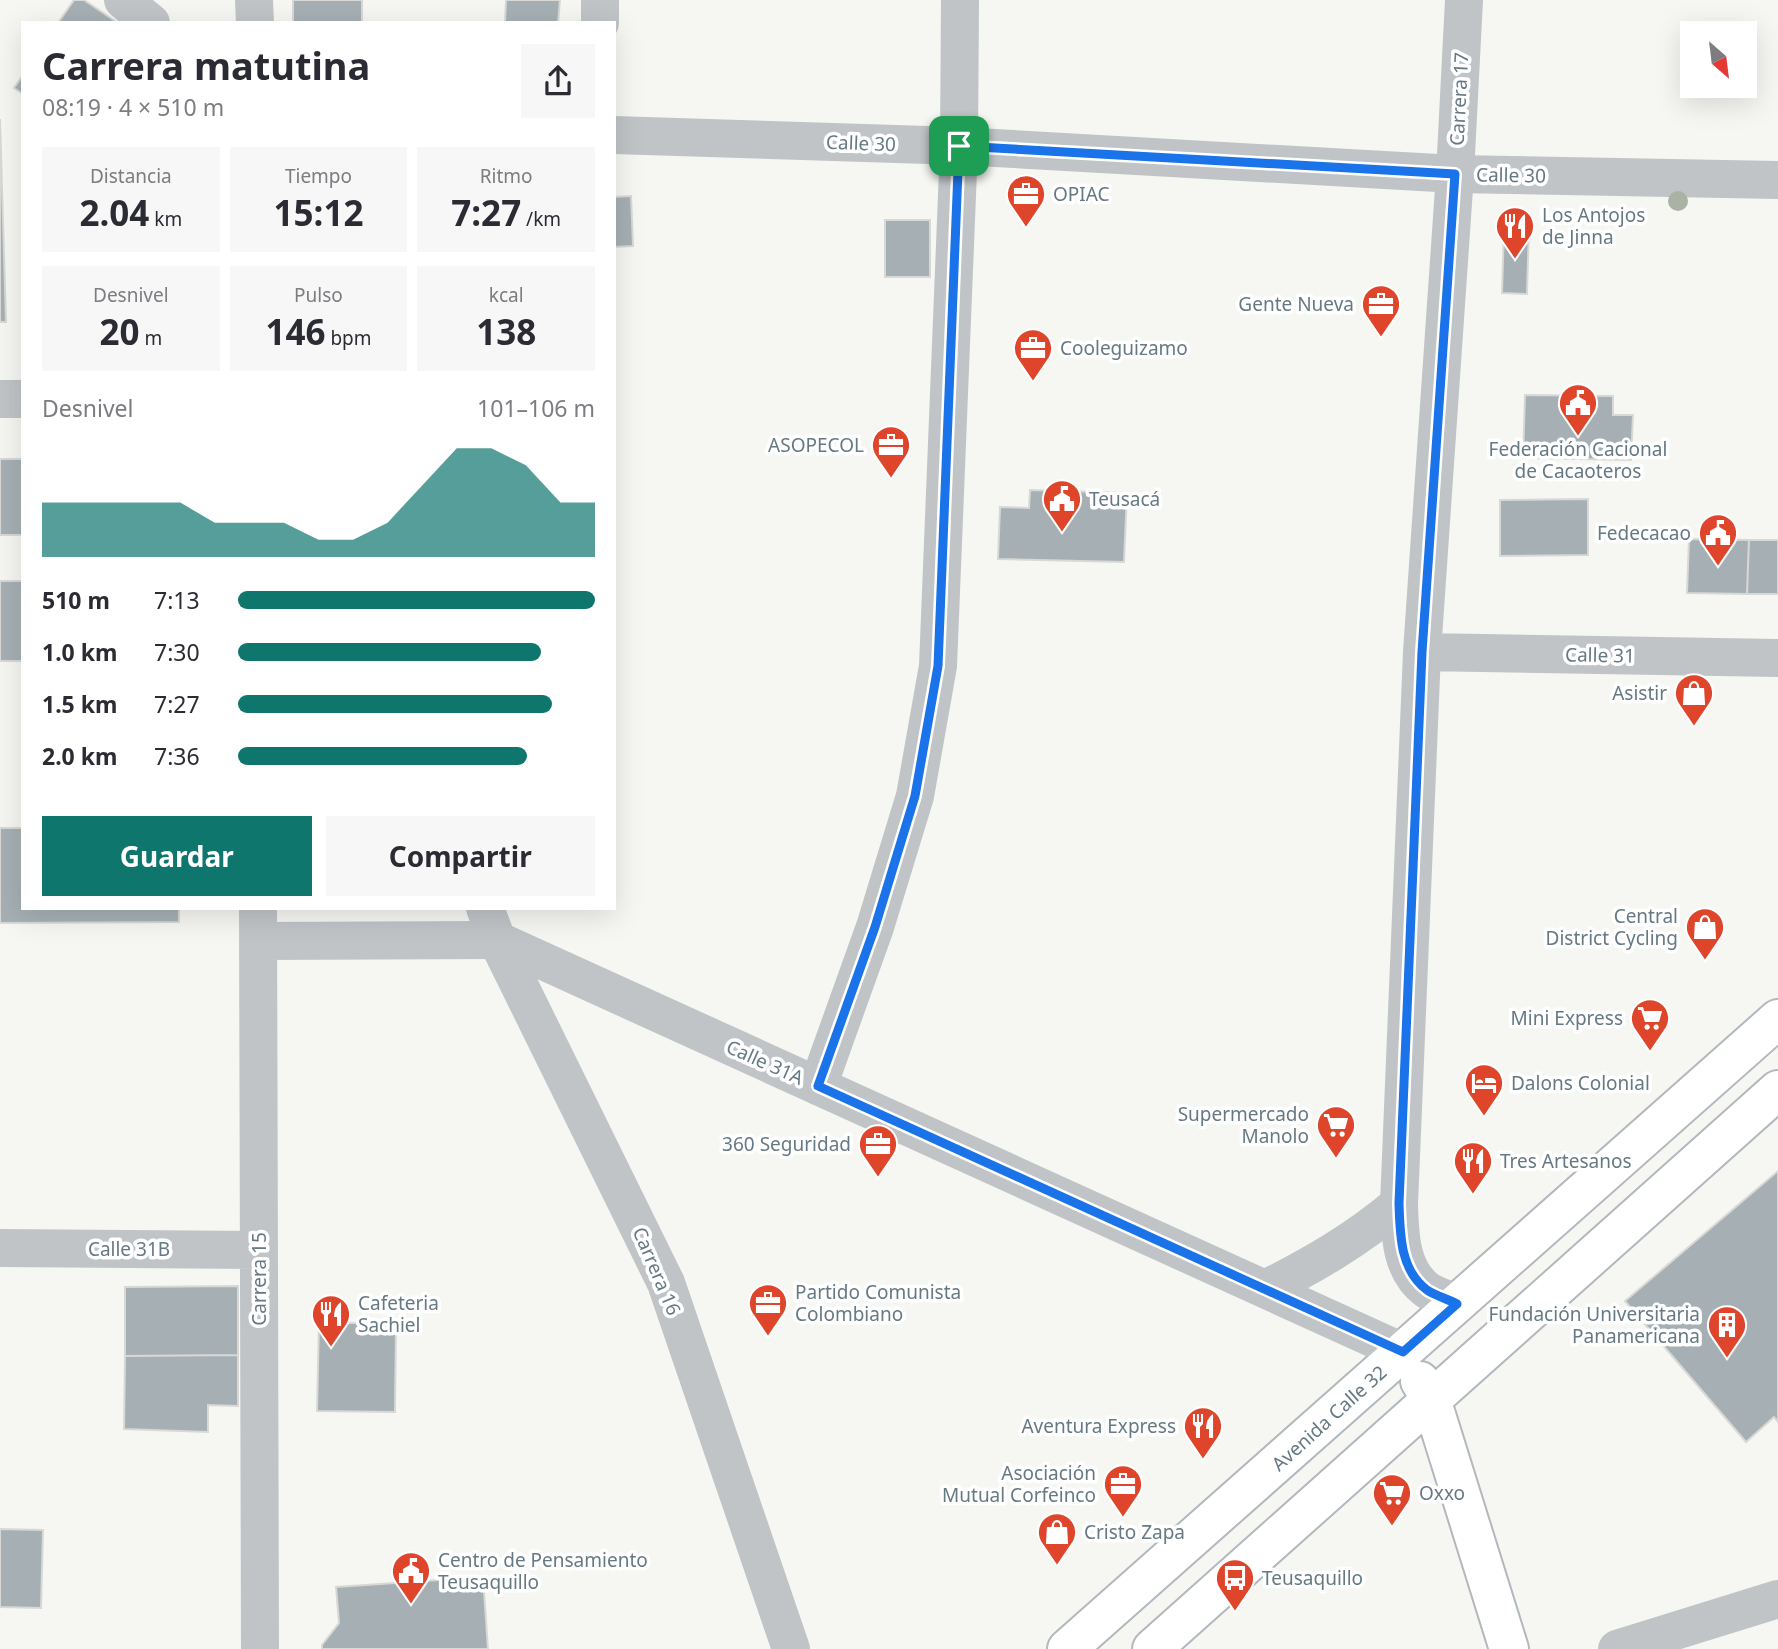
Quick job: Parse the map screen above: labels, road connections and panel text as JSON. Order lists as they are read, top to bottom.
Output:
{
  "streets": {
    "main road": ["Avenida Calle 32"],
    "street": [
      "Carrera 17",
      "Calle 30",
      "Calle 31",
      "Calle 31A",
      "Calle 31B",
      "Carrera 16",
      "Carrera 15"
    ]
  },
  "crossings": [
    ["Carrera 17", "Calle 30"],
    ["Carrera 17", "Calle 31"],
    ["Carrera 17", "Avenida Calle 32"],
    ["Calle 31A", "Carrera 16"],
    ["Calle 31A", "Carrera 15"],
    ["Calle 31A", "Avenida Calle 32"],
    ["Calle 31B", "Carrera 15"]
  ],
  "places": {
    "office": [
      "OPIAC",
      "Gente Nueva",
      "Cooleguizamo",
      "ASOPECOL",
      "360 Seguridad",
      "Partido Comunista Colombiano",
      "Asociación Mutual Corfeinco"
    ],
    "restaurant": [
      "Los Antojos de Jinna",
      "Tres Artesanos",
      "Cafeteria Sachiel",
      "Aventura Express"
    ],
    "public building": [
      "Federación Cacional de Cacaoteros",
      "Teusacá",
      "Fedecacao",
      "Centro de Pensamiento Teusaquillo"
    ],
    "shop": ["Asistir", "Central District Cycling", "Cristo Zapa"],
    "supermarket": ["Mini Express", "Supermercado Manolo", "Oxxo"],
    "hotel": ["Dalons Colonial"],
    "building": ["Fundación Universitaria Panamericana"],
    "bus stop": ["Teusaquillo"]
  },
  "north": "bottom right",
  "page": {
    "heading": ["Carrera matutina", "08:19 · 4 × 510 m"],
    "stats": [
      ["Distancia", "2.04 km"],
      ["Tiempo", "15:12"],
      ["Ritmo", "7:27 /km"],
      ["Desnivel", "20 m"],
      ["Pulso", "146 bpm"],
      ["kcal", "138"]
    ],
    "chart": ["Desnivel", "101–106 m"],
    "list": [
      {
        "name": "510 m",
        "note": "7:13"
      },
      {
        "name": "1.0 km",
        "note": "7:30"
      },
      {
        "name": "1.5 km",
        "note": "7:27"
      },
      {
        "name": "2.0 km",
        "note": "7:36"
      }
    ],
    "buttons": ["Guardar", "Compartir"]
  }
}
